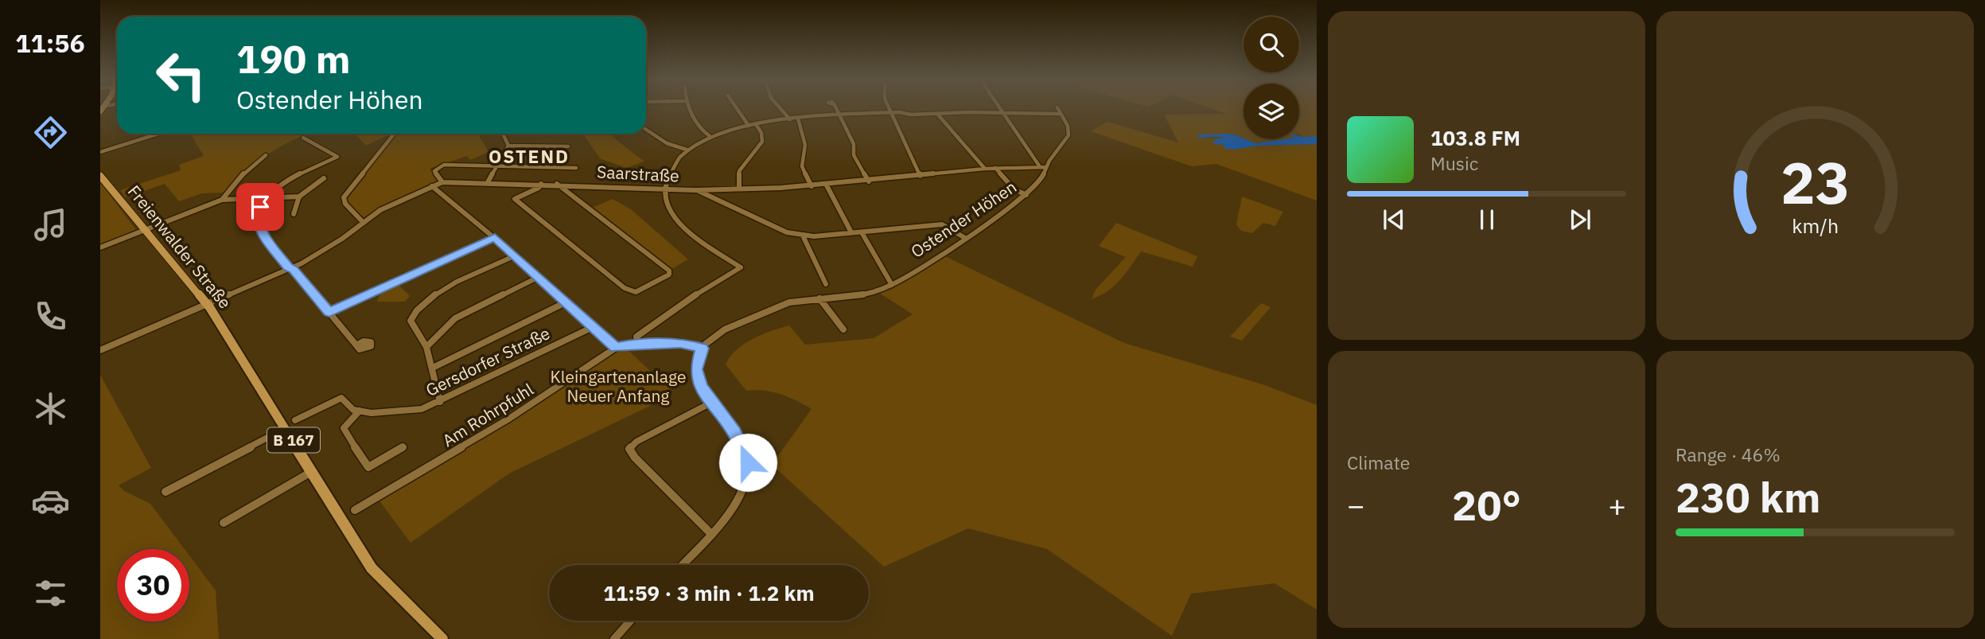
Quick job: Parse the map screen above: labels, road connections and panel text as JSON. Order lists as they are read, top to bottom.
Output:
{
  "streets": {
    "main road": ["Freienwalder Straße", "B 167"],
    "street": [
      "Saarstraße",
      "Ostender Höhen",
      "Gersdorfer Straße",
      "Am Rohrpfuhl"
    ]
  },
  "crossings": [
    ["Saarstraße", "Ostender Höhen"],
    ["Saarstraße", "Freienwalder Straße"]
  ],
  "districts": ["OSTEND"],
  "parks": ["Kleingartenanlage Neuer Anfang"],
  "page": {
    "tabs": "11:56",
    "turn": ["190 m", "Ostender Höhen"],
    "song": ["103.8 FM", "Music"],
    "tile": [
      "Climate",
      ["Range · 46%", "230 km"]
    ],
    "heat": ["−", "20°", "+"],
    "limit": "30",
    "trip": "11:59 · 3 min · 1.2 km",
    "gauge": ["23", "km/h"]
  }
}
